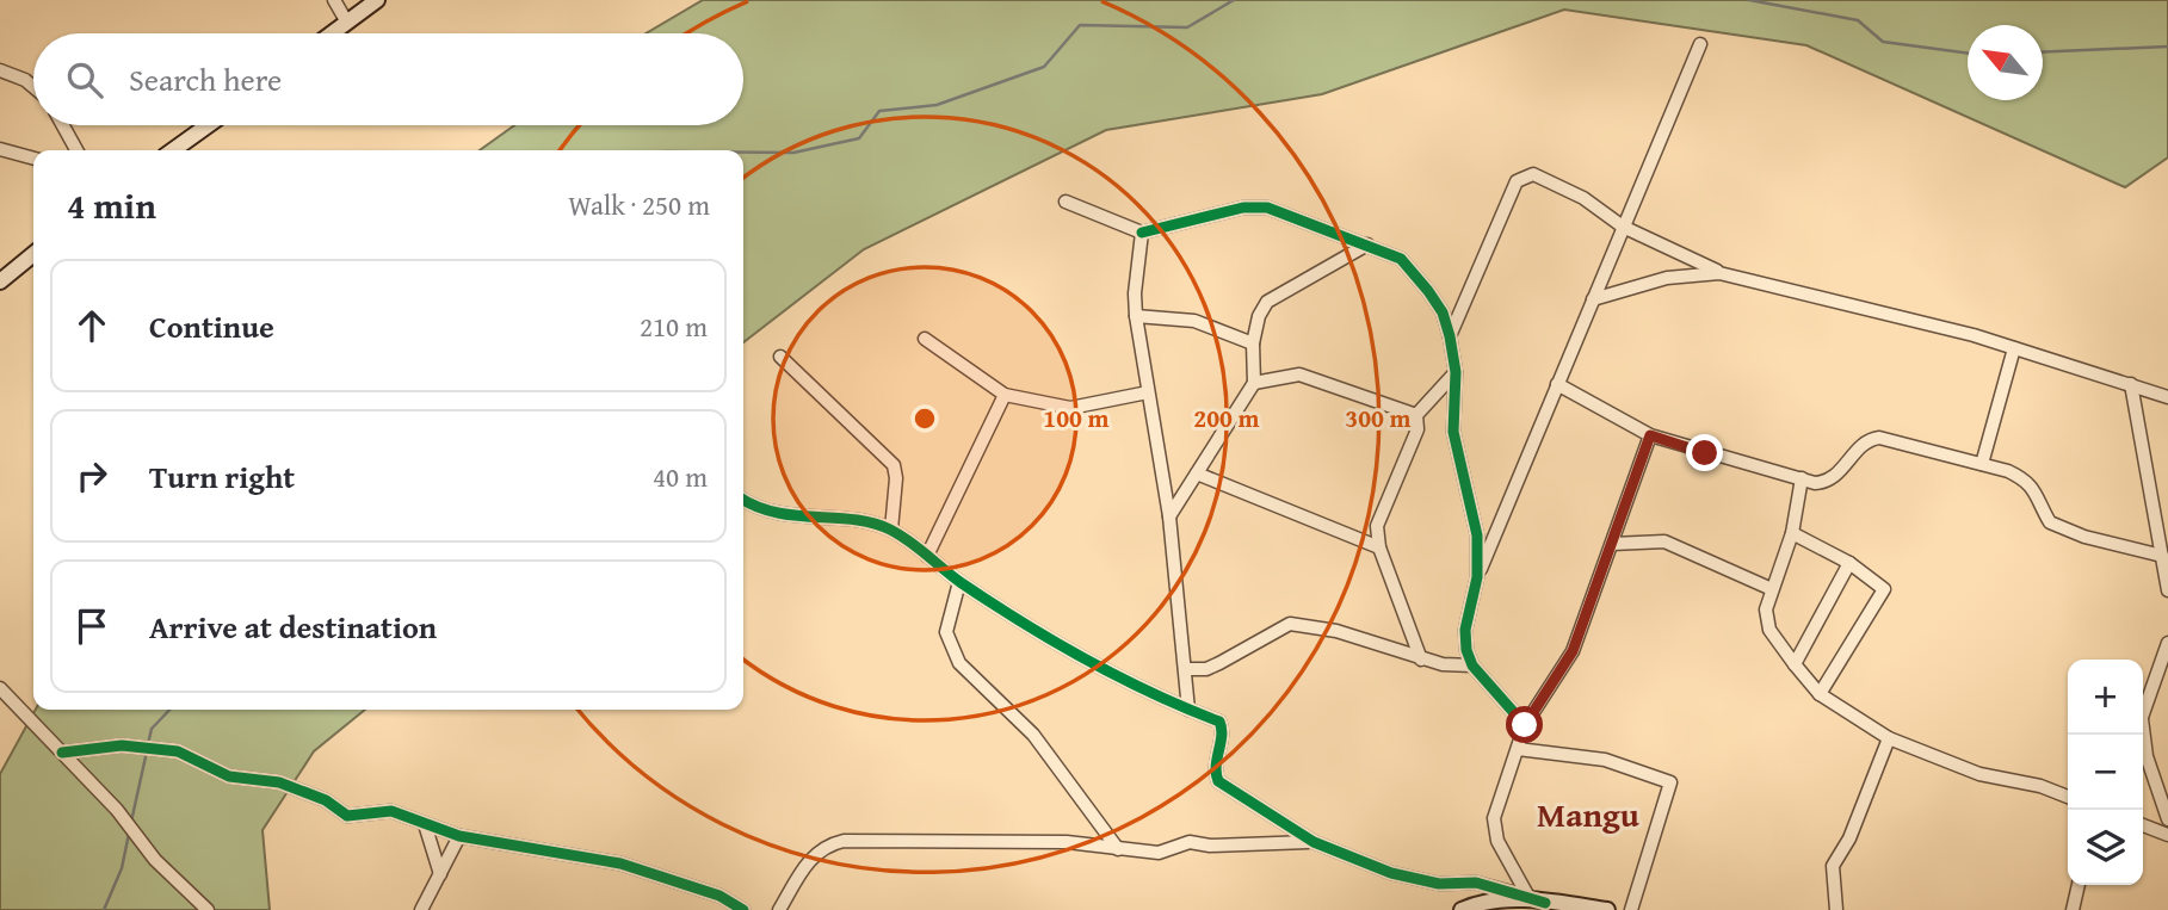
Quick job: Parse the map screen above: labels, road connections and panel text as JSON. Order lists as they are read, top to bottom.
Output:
{
  "districts": ["Mangu"],
  "north": "top left",
  "page": {
    "search": "Search here",
    "heading": ["4 min", "Walk · 250 m"],
    "list": [
      ["Continue", "210 m"],
      ["Turn right", "40 m"],
      "Arrive at destination"
    ],
    "map_buttons": ["+", "−"]
  },
  "rings": ["100 m", "200 m", "300 m"]
}
